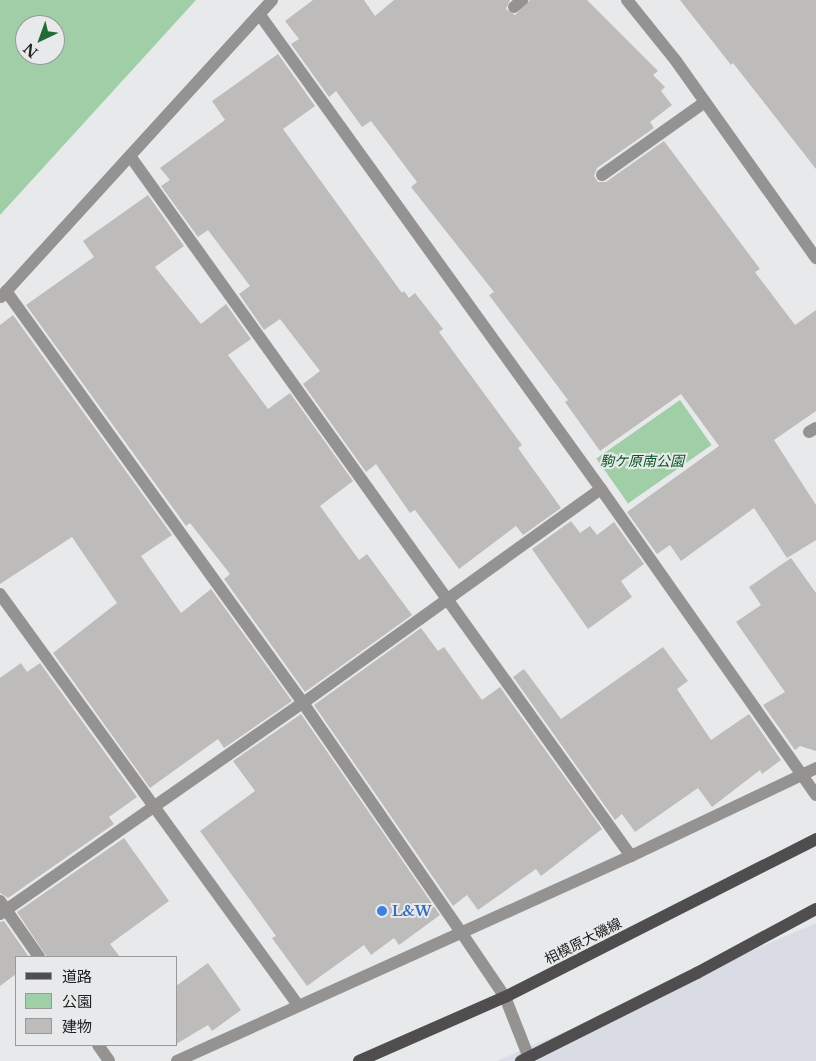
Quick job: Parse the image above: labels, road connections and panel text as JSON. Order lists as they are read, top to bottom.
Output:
{
  "streets": {
    "main road": ["相模原大磯線"]
  },
  "parks": ["駒ケ原南公園"],
  "places": ["L&W"],
  "legend": ["道路", "公園", "建物"],
  "north": "bottom left"
}
